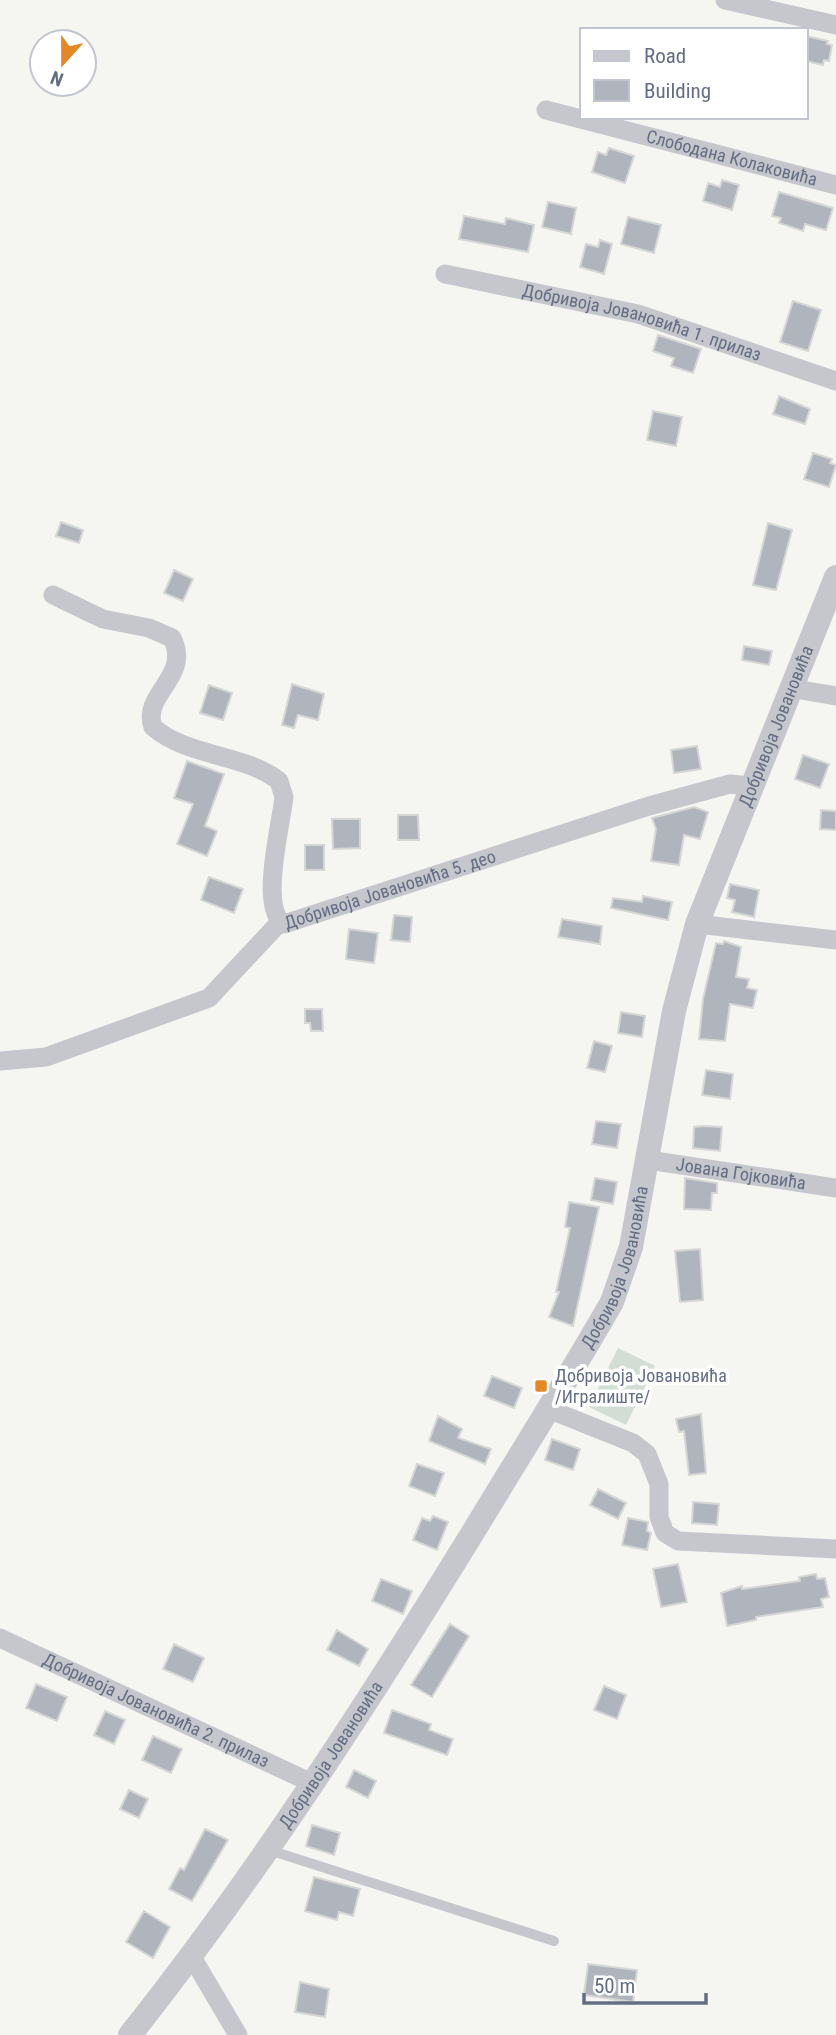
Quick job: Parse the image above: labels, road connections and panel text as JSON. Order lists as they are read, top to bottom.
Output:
{
  "streets": {
    "street": [
      "Слободана Колаковића",
      "Добривоја Јовановића 1. прилаз",
      "Добривоја Јовановића",
      "Добривоја Јовановића 5. део",
      "Јована Гојковића",
      "Добривоја Јовановића 2. прилаз"
    ]
  },
  "crossings": [
    ["Добривоја Јовановића", "Добривоја Јовановића 5. део"],
    ["Добривоја Јовановића", "Јована Гојковића"],
    ["Добривоја Јовановића", "Добривоја Јовановића 2. прилаз"]
  ],
  "places": {
    "transit": ["Добривоја Јовановића /Игралиште/"]
  },
  "legend": ["Road", "Building"],
  "scale_bar": "50 m",
  "north": "bottom"
}
